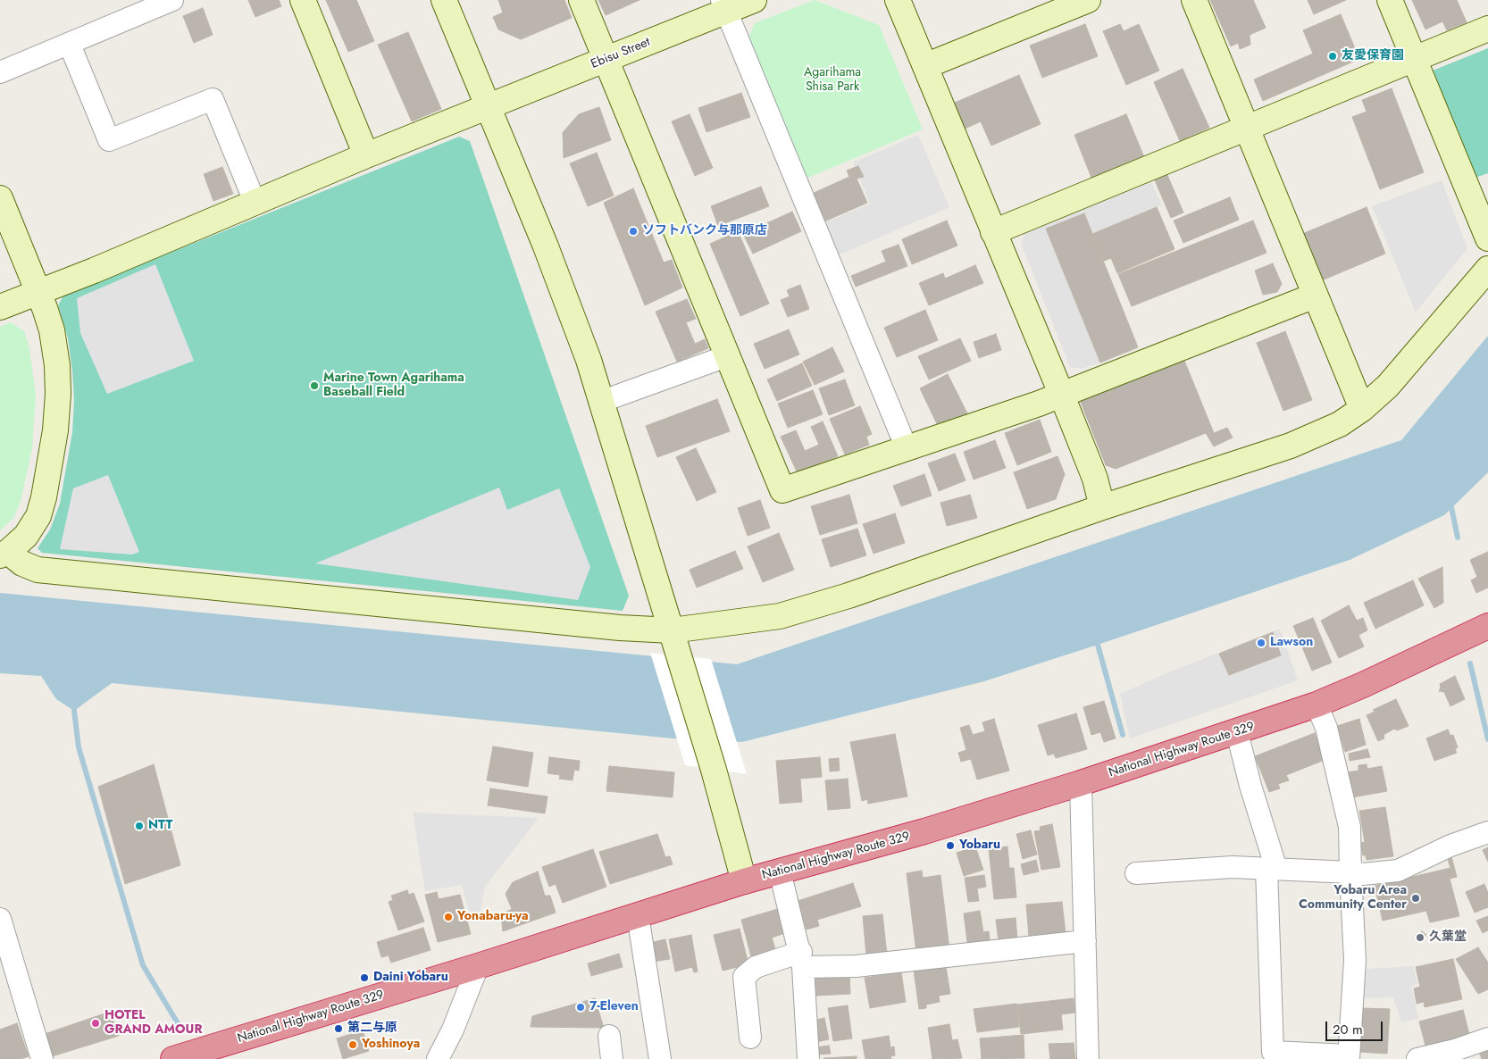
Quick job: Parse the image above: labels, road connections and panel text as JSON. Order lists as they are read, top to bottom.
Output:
{
  "streets": {
    "highway": ["National Highway Route 329"],
    "street": ["Ebisu Street"]
  },
  "parks": ["Agarihama Shisa Park"],
  "places": [
    "友愛保育園",
    "ソフトバンク与那原店",
    "Marine Town Agarihama Baseball Field",
    "Lawson",
    "NTT",
    "Yobaru",
    "Yobaru Area Community Center",
    "Yonabaru-ya",
    "久葉堂",
    "Daini Yobaru",
    "7-Eleven",
    "HOTEL GRAND AMOUR",
    "第二与原",
    "Yoshinoya"
  ],
  "scale_bar": "20 m"
}
